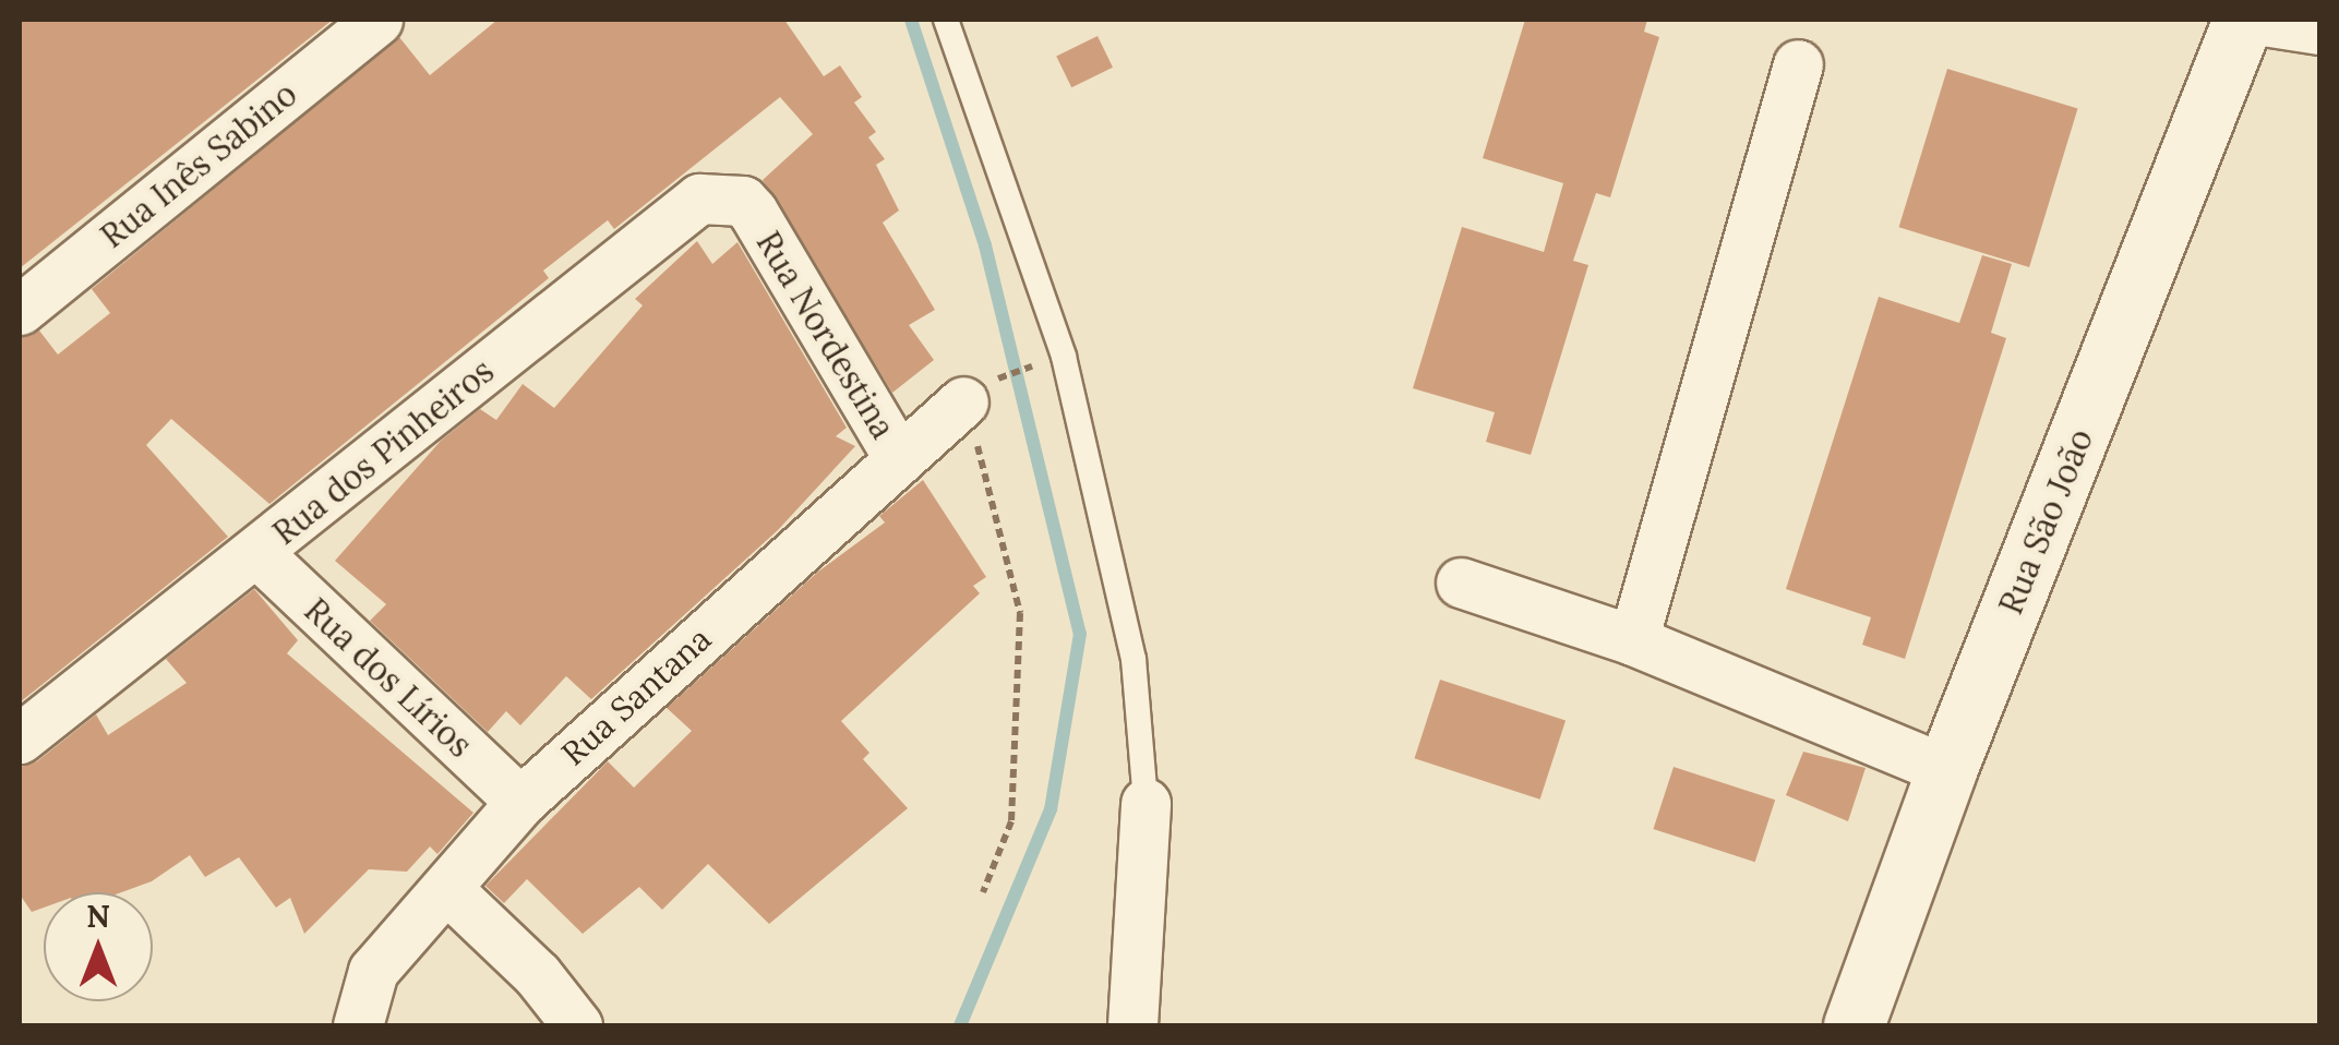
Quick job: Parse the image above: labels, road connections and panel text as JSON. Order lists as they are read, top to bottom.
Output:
{
  "streets": {
    "street": [
      "Rua Inês Sabino",
      "Rua Nordestina",
      "Rua dos Pinheiros",
      "Rua São João",
      "Rua dos Lírios",
      "Rua Santana"
    ]
  },
  "crossings": [
    ["Rua Nordestina", "Rua dos Pinheiros"],
    ["Rua Nordestina", "Rua Santana"],
    ["Rua dos Pinheiros", "Rua dos Lírios"],
    ["Rua dos Lírios", "Rua Santana"]
  ],
  "north": "top"
}
